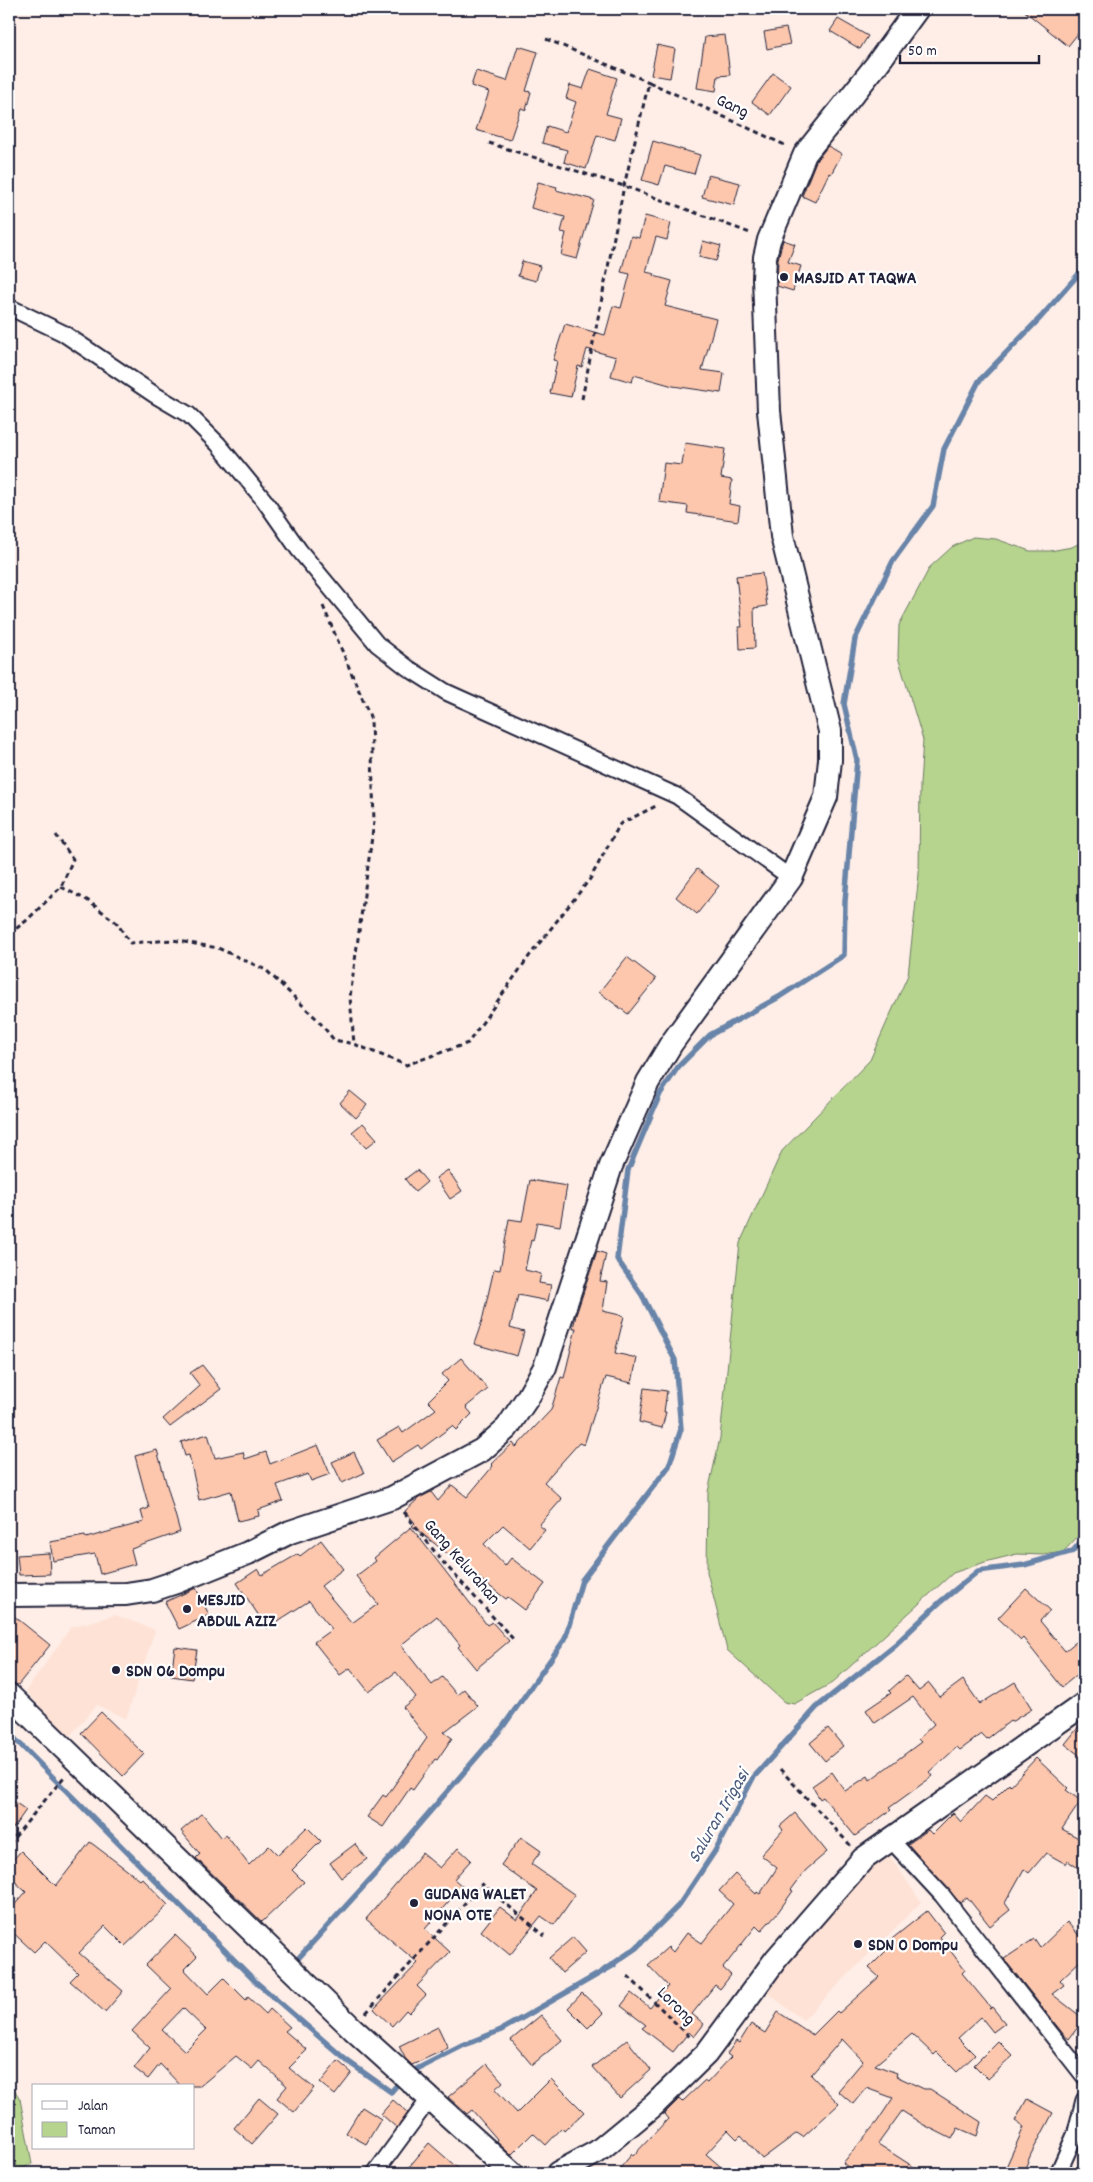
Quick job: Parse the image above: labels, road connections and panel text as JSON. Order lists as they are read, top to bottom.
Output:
{
  "streets": {
    "path": ["Gang", "Gang Kelurahan", "Lorong"]
  },
  "water": ["Saluran Irigasi"],
  "places": [
    "MASJID AT TAQWA",
    "MESJID ABDUL AZIZ",
    "SDN 06 Dompu",
    "GUDANG WALET NONA OTE",
    "SDN 0 Dompu"
  ],
  "legend": ["Jalan", "Taman"],
  "scale_bar": "50 m"
}
